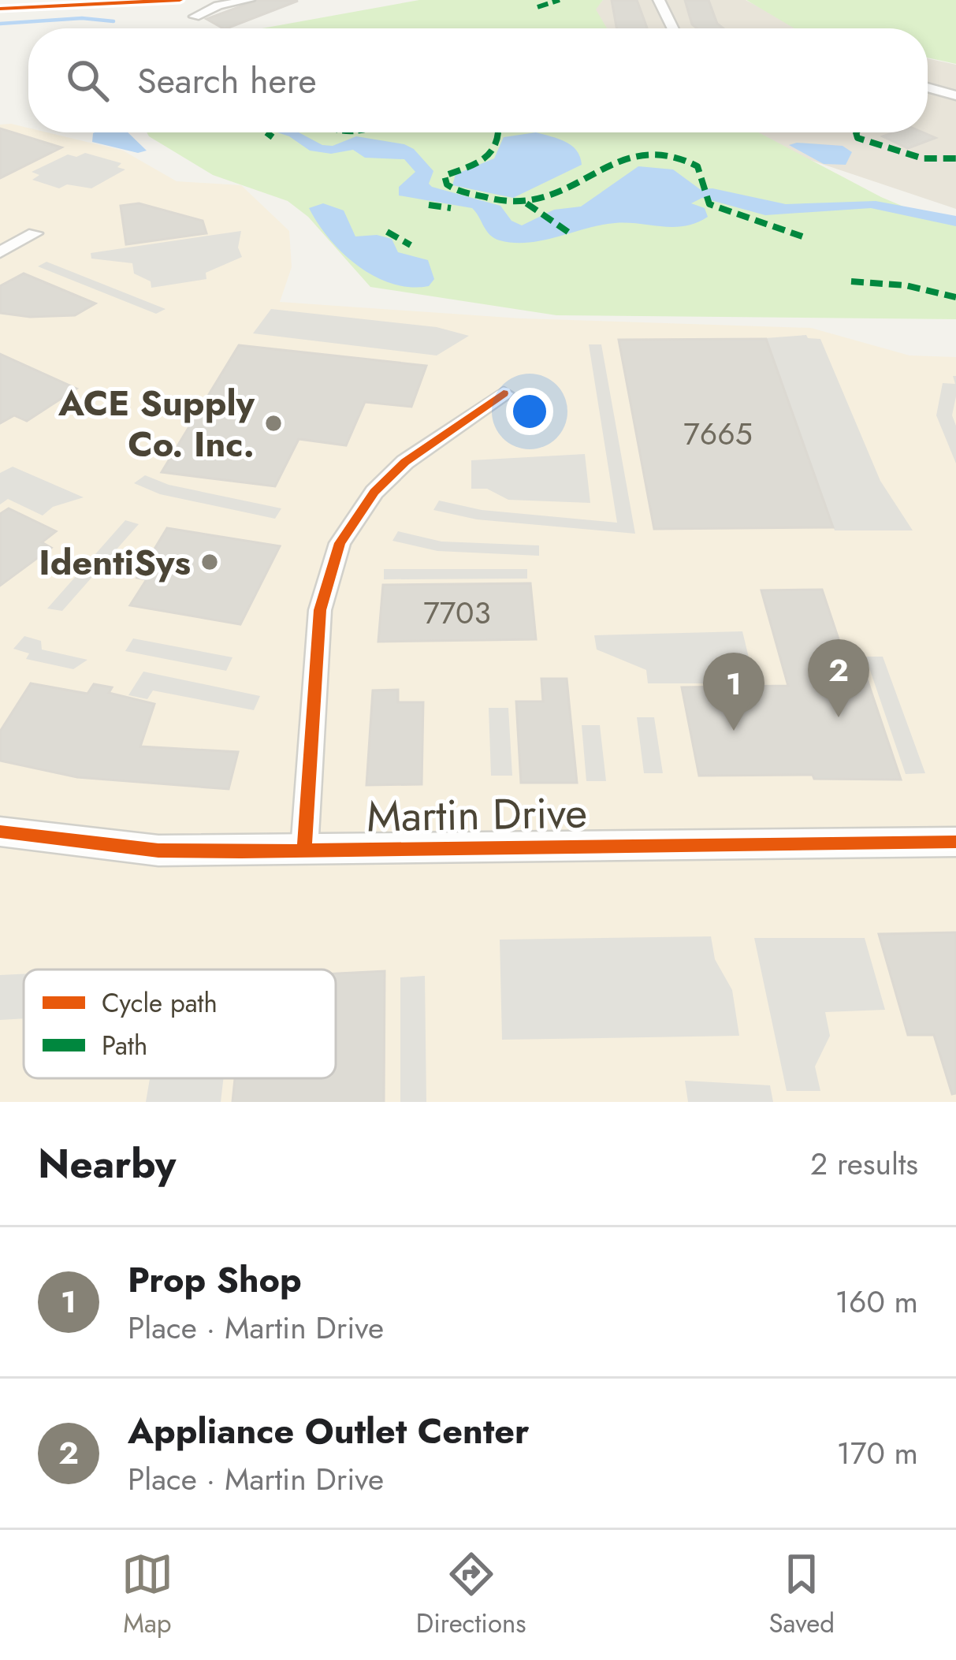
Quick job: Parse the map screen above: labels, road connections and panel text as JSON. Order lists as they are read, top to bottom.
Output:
{
  "streets": {
    "street": ["Martin Drive"]
  },
  "places": ["ACE Supply Co. Inc.", "IdentiSys"],
  "house_numbers": ["7665", "7703"],
  "legend": ["Cycle path", "Path"],
  "page": {
    "search": "Search here",
    "pins": ["2", "1"],
    "heading": ["Nearby", "2 results"],
    "list": [
      {
        "mark": "1",
        "name": "Prop Shop",
        "note": "Place · Martin Drive",
        "value": "160 m"
      },
      {
        "mark": "2",
        "name": "Appliance Outlet Center",
        "note": "Place · Martin Drive",
        "value": "170 m"
      }
    ],
    "nav": ["Map", "Directions", "Saved"]
  }
}
